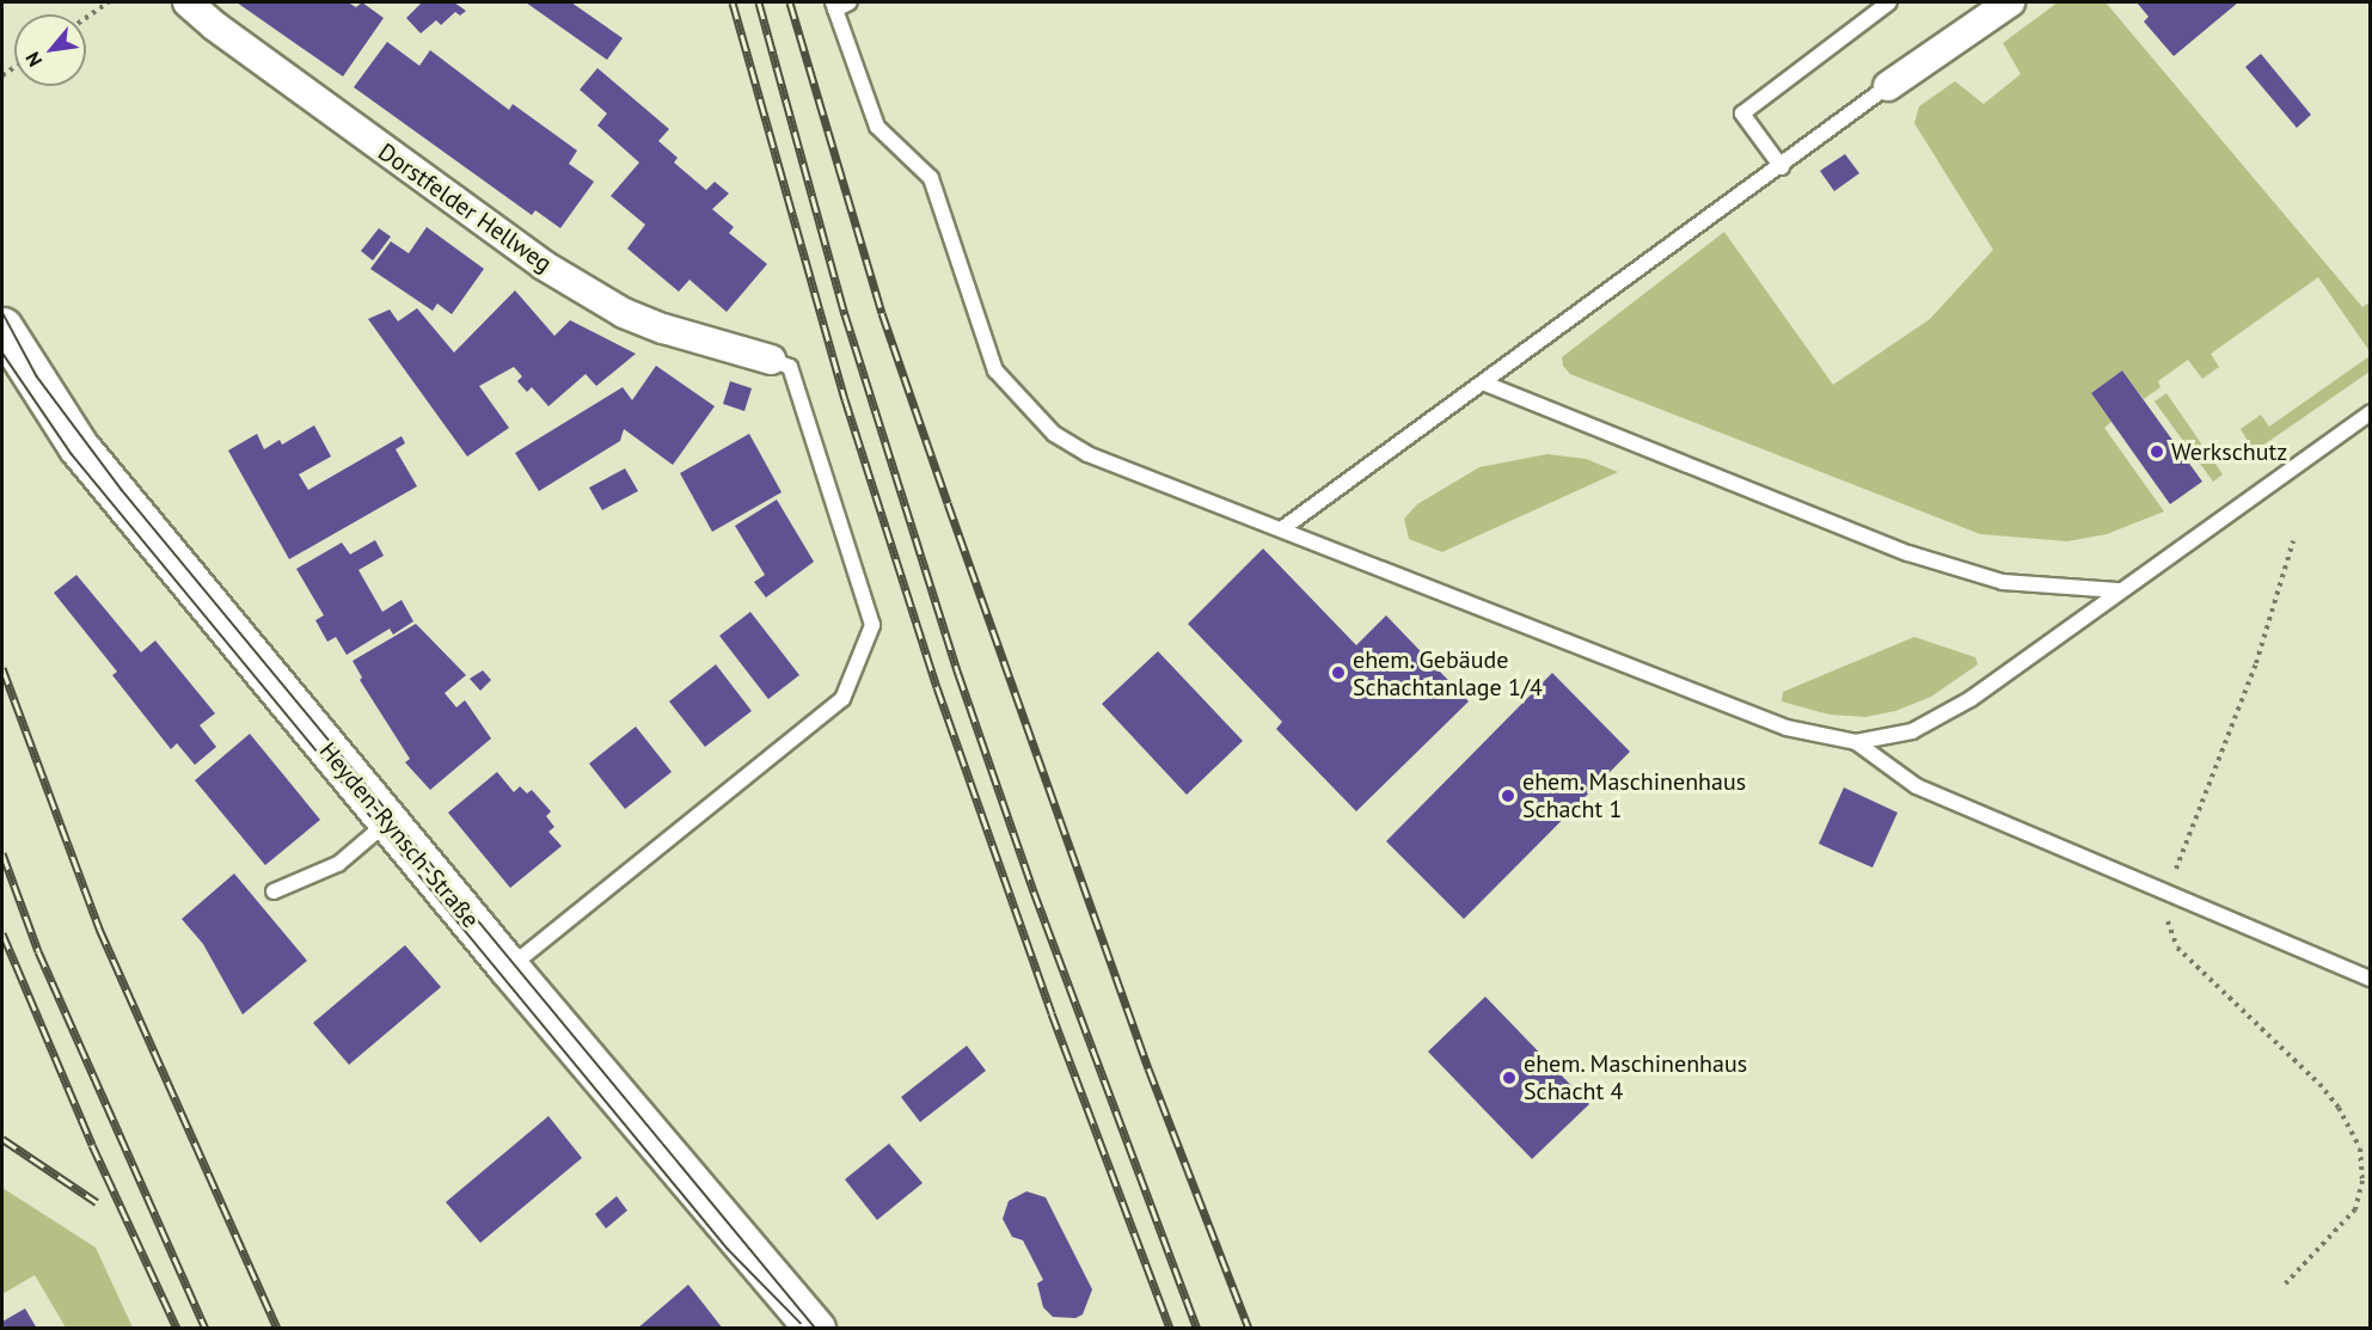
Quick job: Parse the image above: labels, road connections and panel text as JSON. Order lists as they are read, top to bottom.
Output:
{
  "streets": {
    "main road": ["Heyden-Rynsch-Straße"],
    "street": ["Dorstfelder Hellweg"]
  },
  "places": [
    "Werkschutz",
    "ehem. Gebäude Schachtanlage 1/4",
    "ehem. Maschinenhaus Schacht 1",
    "ehem. Maschinenhaus Schacht 4"
  ],
  "north": "bottom left"
}
